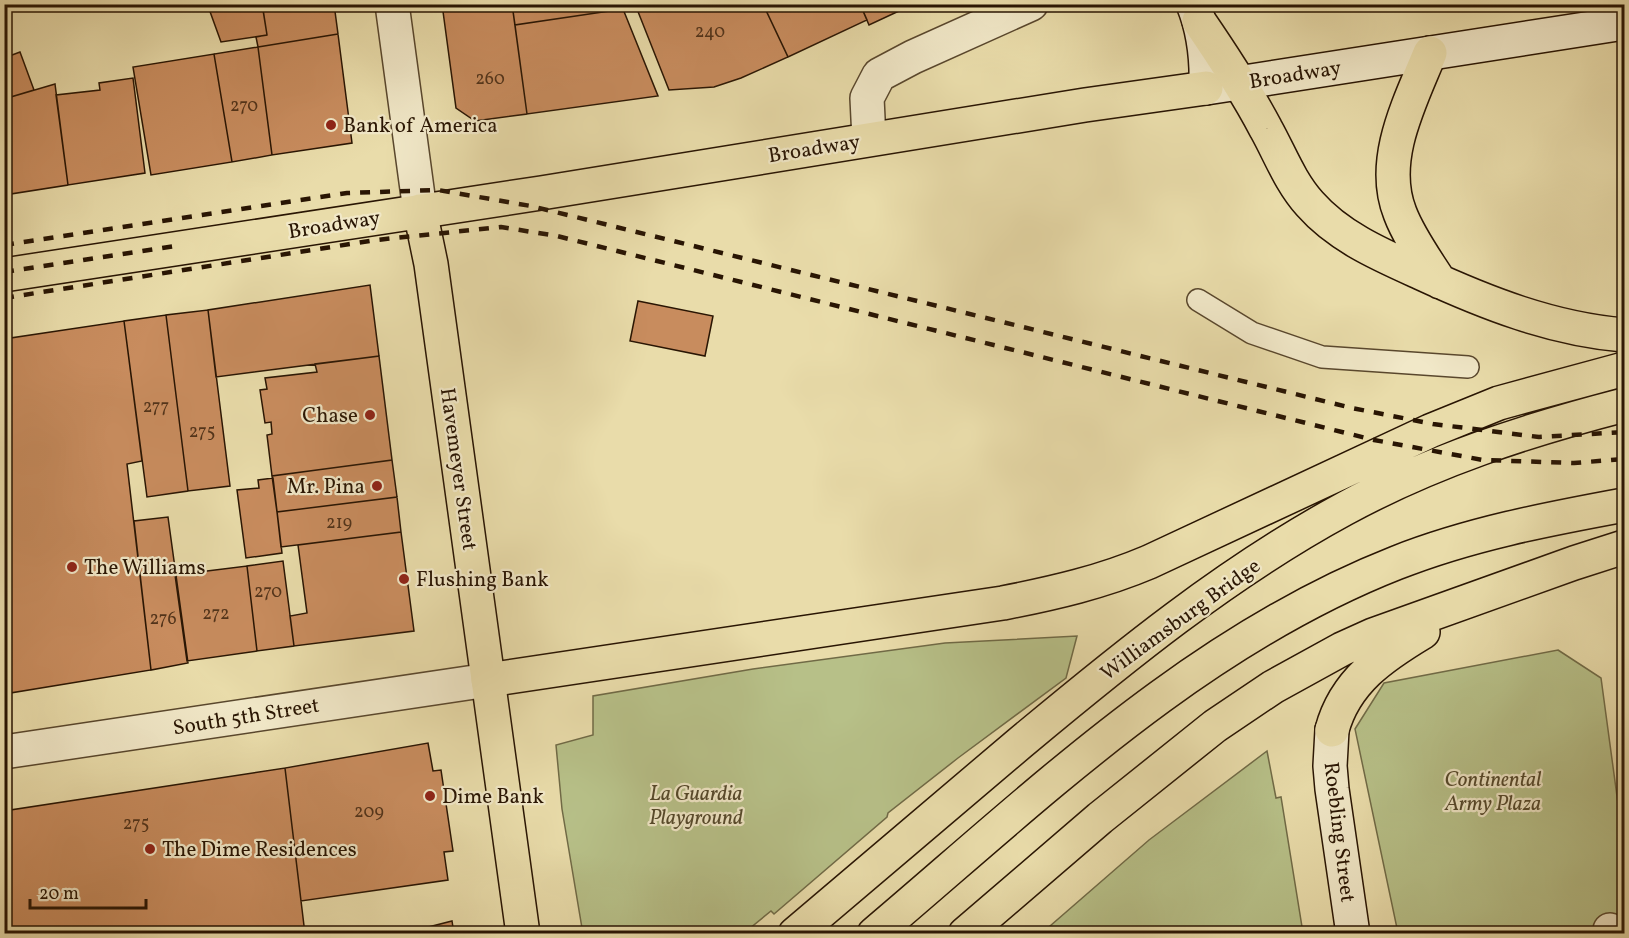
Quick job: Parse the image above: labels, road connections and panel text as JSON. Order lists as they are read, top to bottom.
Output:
{
  "streets": {
    "main road": ["Broadway", "Havemeyer Street", "Williamsburg Bridge"],
    "street": ["South 5th Street", "Roebling Street"]
  },
  "crossings": [
    ["Broadway", "Havemeyer Street"],
    ["Havemeyer Street", "South 5th Street"]
  ],
  "parks": ["Continental Army Plaza", "La Guardia Playground"],
  "places": [
    "Bank of America",
    "Chase",
    "Mr. Pina",
    "The Williams",
    "Flushing Bank",
    "Dime Bank",
    "The Dime Residences"
  ],
  "house_numbers": [
    "240",
    "260",
    "270",
    "277",
    "275",
    "219",
    "270",
    "272",
    "276",
    "209",
    "275"
  ],
  "scale_bar": "20 m"
}
